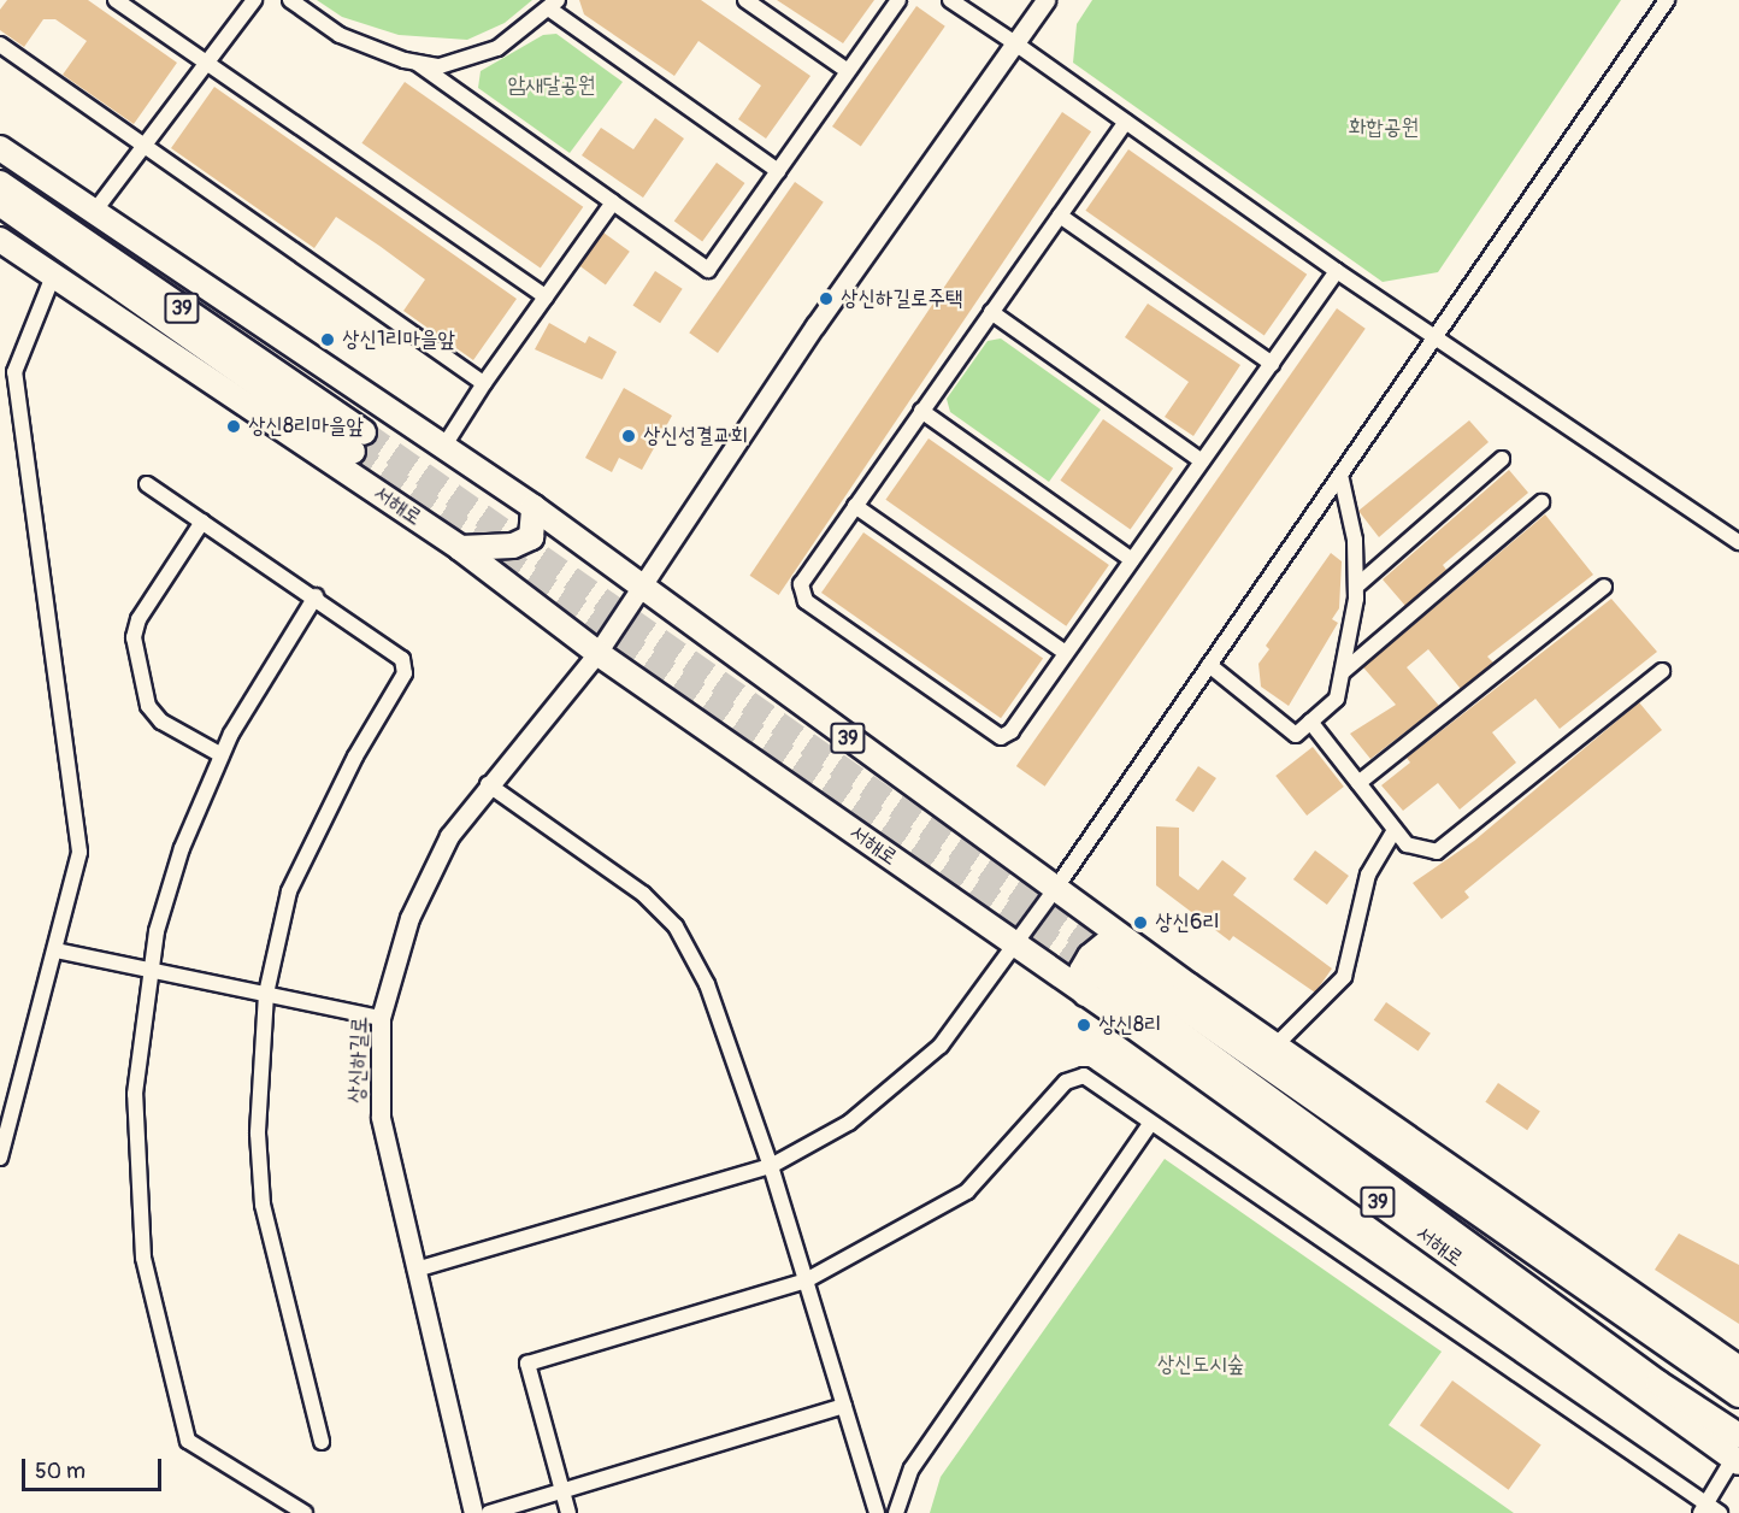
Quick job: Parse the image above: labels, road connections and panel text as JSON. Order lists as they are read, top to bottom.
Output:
{
  "streets": {
    "main road": ["39", "서해로"],
    "street": ["상신하길로"]
  },
  "crossings": [
    ["39", "상신하길로"],
    ["서해로", "상신하길로"]
  ],
  "parks": ["암새달공원", "화합공원", "상신도시숲"],
  "places": [
    "상신하길로주택",
    "상신1리마을앞",
    "상신8리마을앞",
    "상신성결교회",
    "상신6리",
    "상신8리"
  ],
  "scale_bar": "50 m"
}
